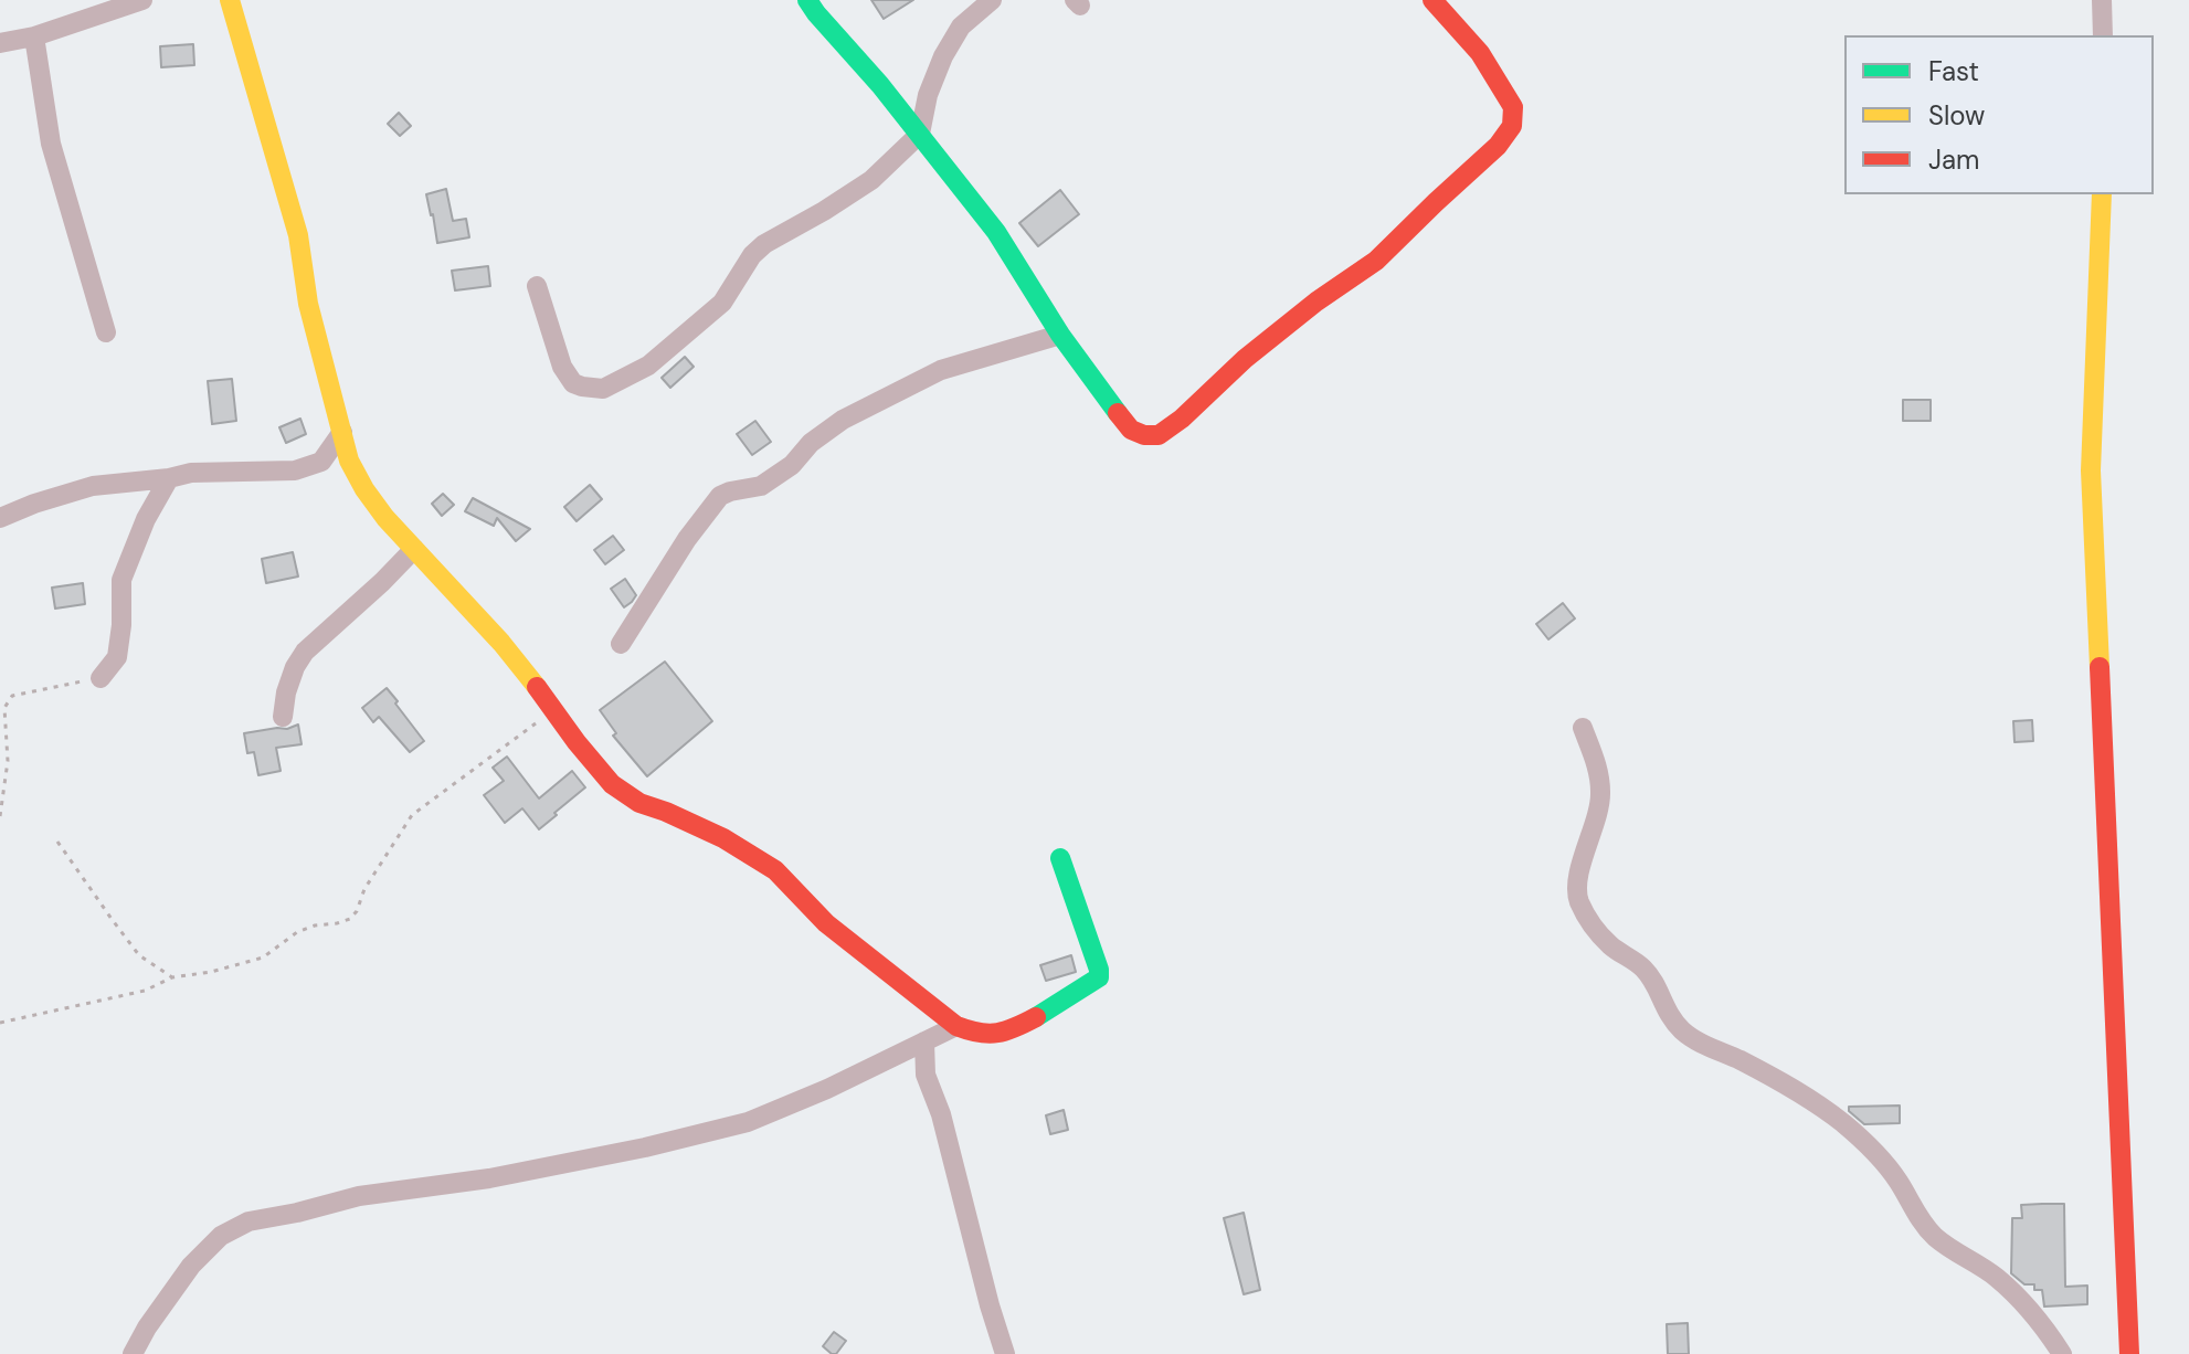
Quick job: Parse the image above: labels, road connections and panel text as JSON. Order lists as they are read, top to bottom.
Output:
{
  "legend": ["Fast", "Slow", "Jam"]
}
